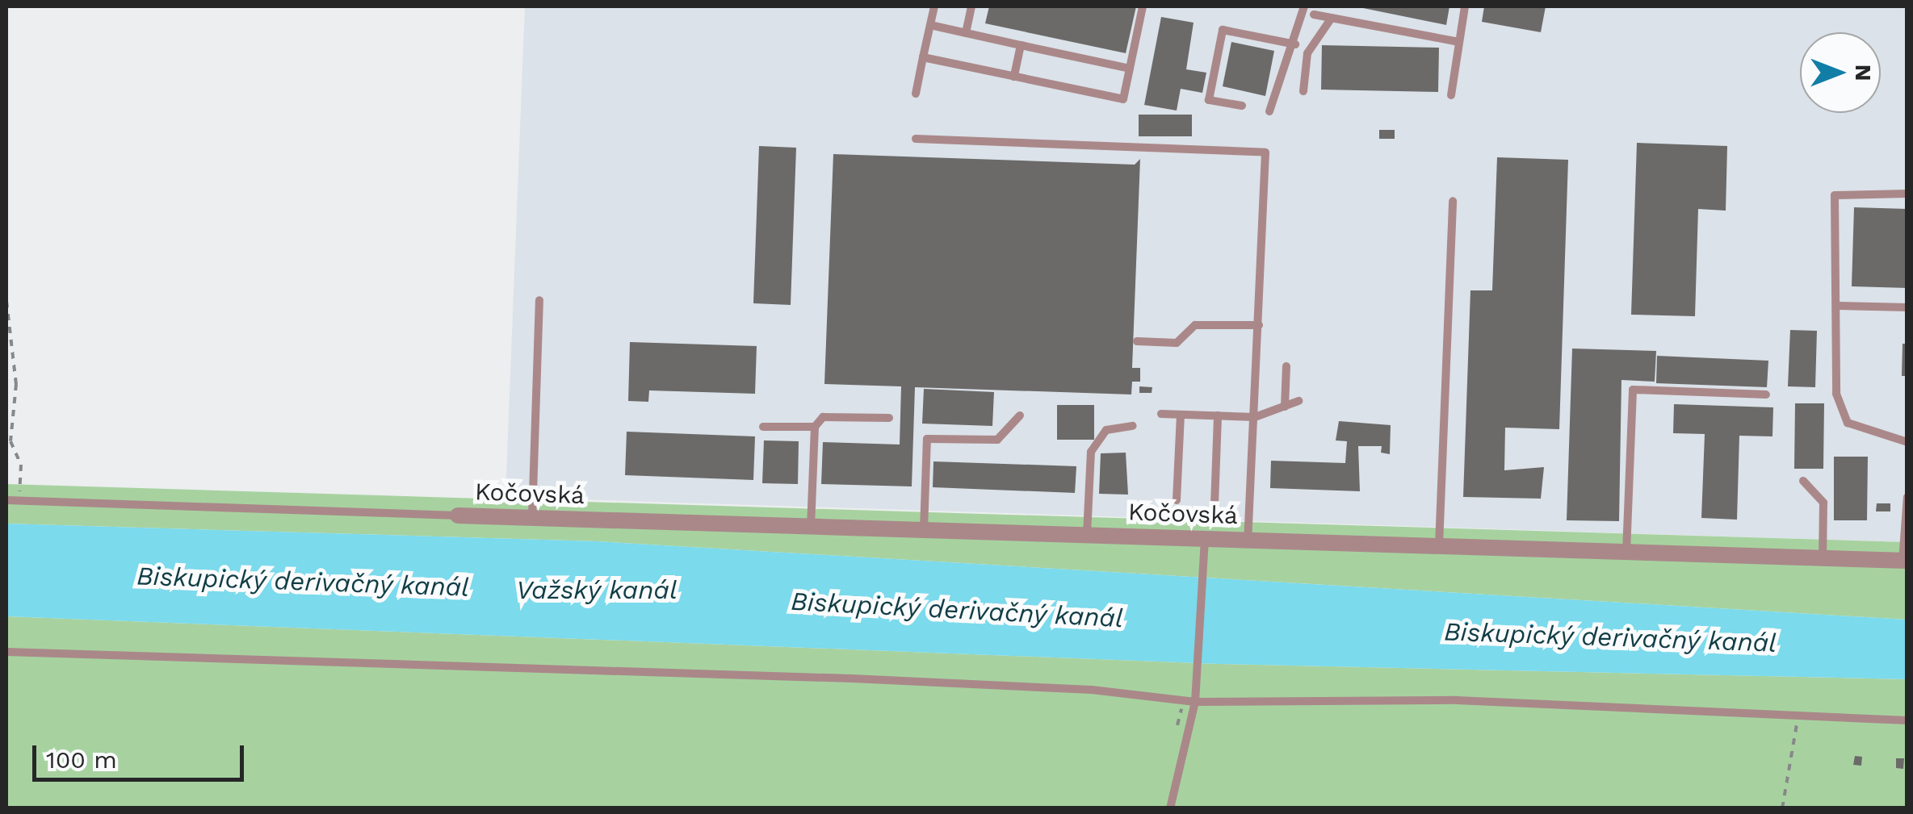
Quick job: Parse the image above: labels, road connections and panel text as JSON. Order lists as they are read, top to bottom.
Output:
{
  "streets": {
    "street": ["Kočovská"]
  },
  "water": ["Biskupický derivačný kanál", "Važský kanál"],
  "scale_bar": "100 m",
  "north": "right"
}
